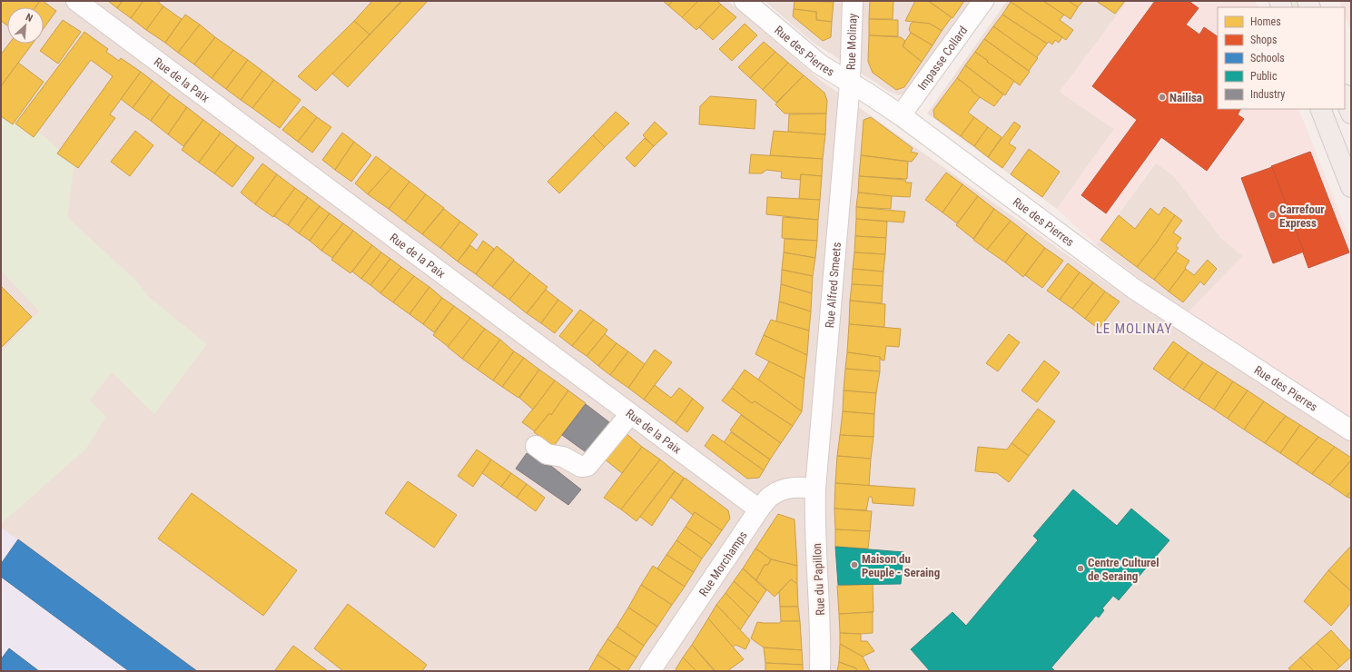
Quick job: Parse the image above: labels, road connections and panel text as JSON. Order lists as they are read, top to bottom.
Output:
{
  "streets": {
    "street": [
      "Rue Molinay",
      "Rue des Pierres",
      "Impasse Collard",
      "Rue de la Paix",
      "Rue Alfred Smeets",
      "Rue Morchamps",
      "Rue du Papillon"
    ]
  },
  "crossings": [
    ["Rue Molinay", "Rue des Pierres"],
    ["Rue Molinay", "Rue Alfred Smeets"],
    ["Rue des Pierres", "Impasse Collard"],
    ["Rue des Pierres", "Rue Alfred Smeets"],
    ["Rue de la Paix", "Rue Morchamps"],
    ["Rue Alfred Smeets", "Rue Morchamps"],
    ["Rue Alfred Smeets", "Rue du Papillon"],
    ["Rue Morchamps", "Rue du Papillon"]
  ],
  "districts": ["LE MOLINAY"],
  "places": [
    "Nailisa",
    "Carrefour Express",
    "Maison du Peuple - Seraing",
    "Centre Culturel de Seraing"
  ],
  "legend": [
    "Homes",
    "Shops",
    "Schools",
    "Public",
    "Industry"
  ],
  "north": "top right"
}
